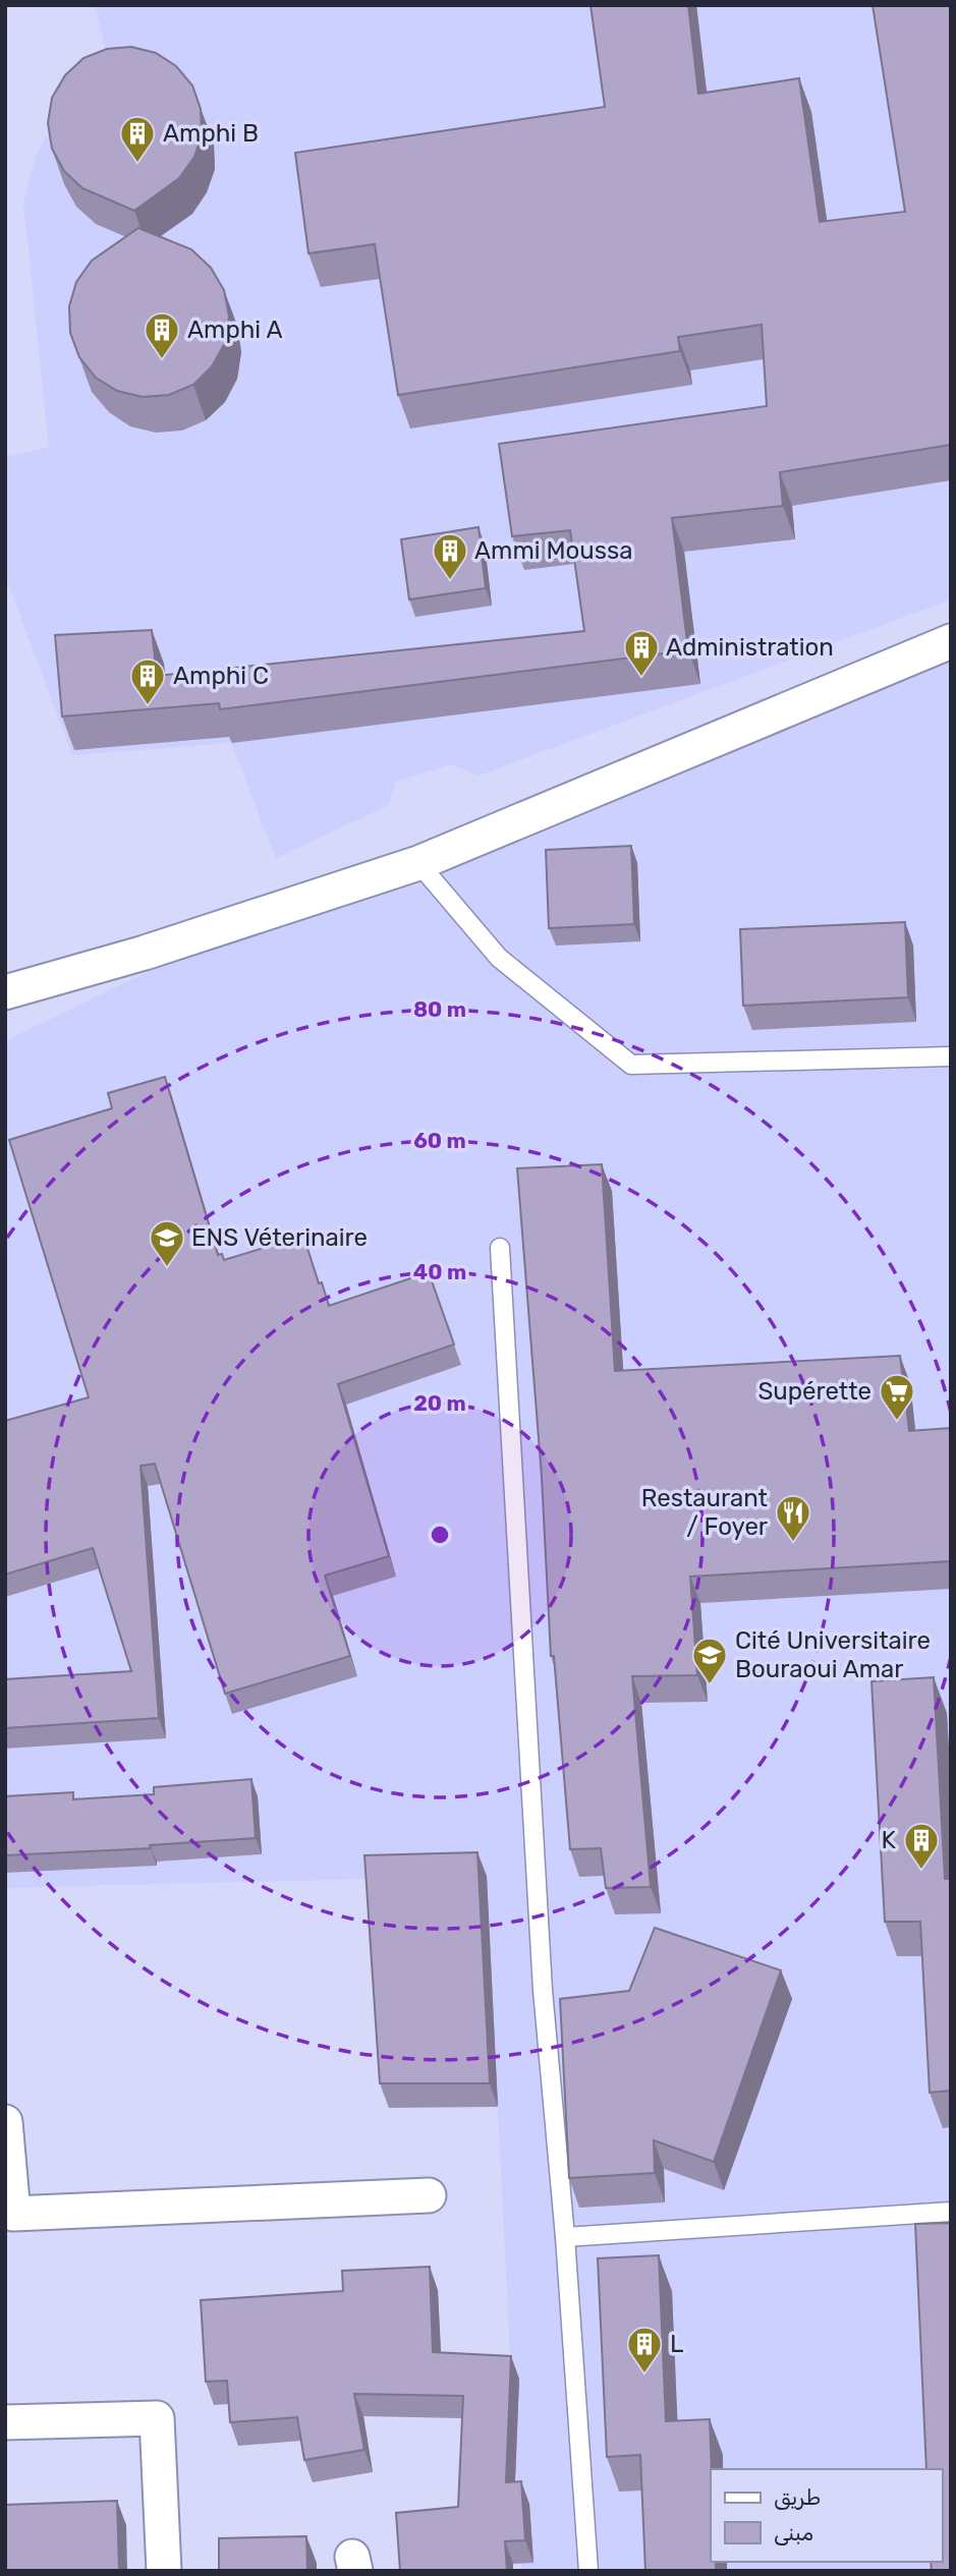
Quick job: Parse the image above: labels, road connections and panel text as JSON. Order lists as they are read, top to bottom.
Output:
{
  "places": {
    "building": [
      "Amphi B",
      "Amphi A",
      "Ammi Moussa",
      "Administration",
      "Amphi C",
      "K",
      "L"
    ],
    "school or university": ["ENS Véterinaire", "Cité Universitaire Bouraoui Amar"],
    "supermarket": ["Supérette"],
    "restaurant": ["Restaurant / Foyer"]
  },
  "legend": ["طريق", "مبنى"],
  "rings": [
    "80 m",
    "60 m",
    "40 m",
    "20 m"
  ]
}
